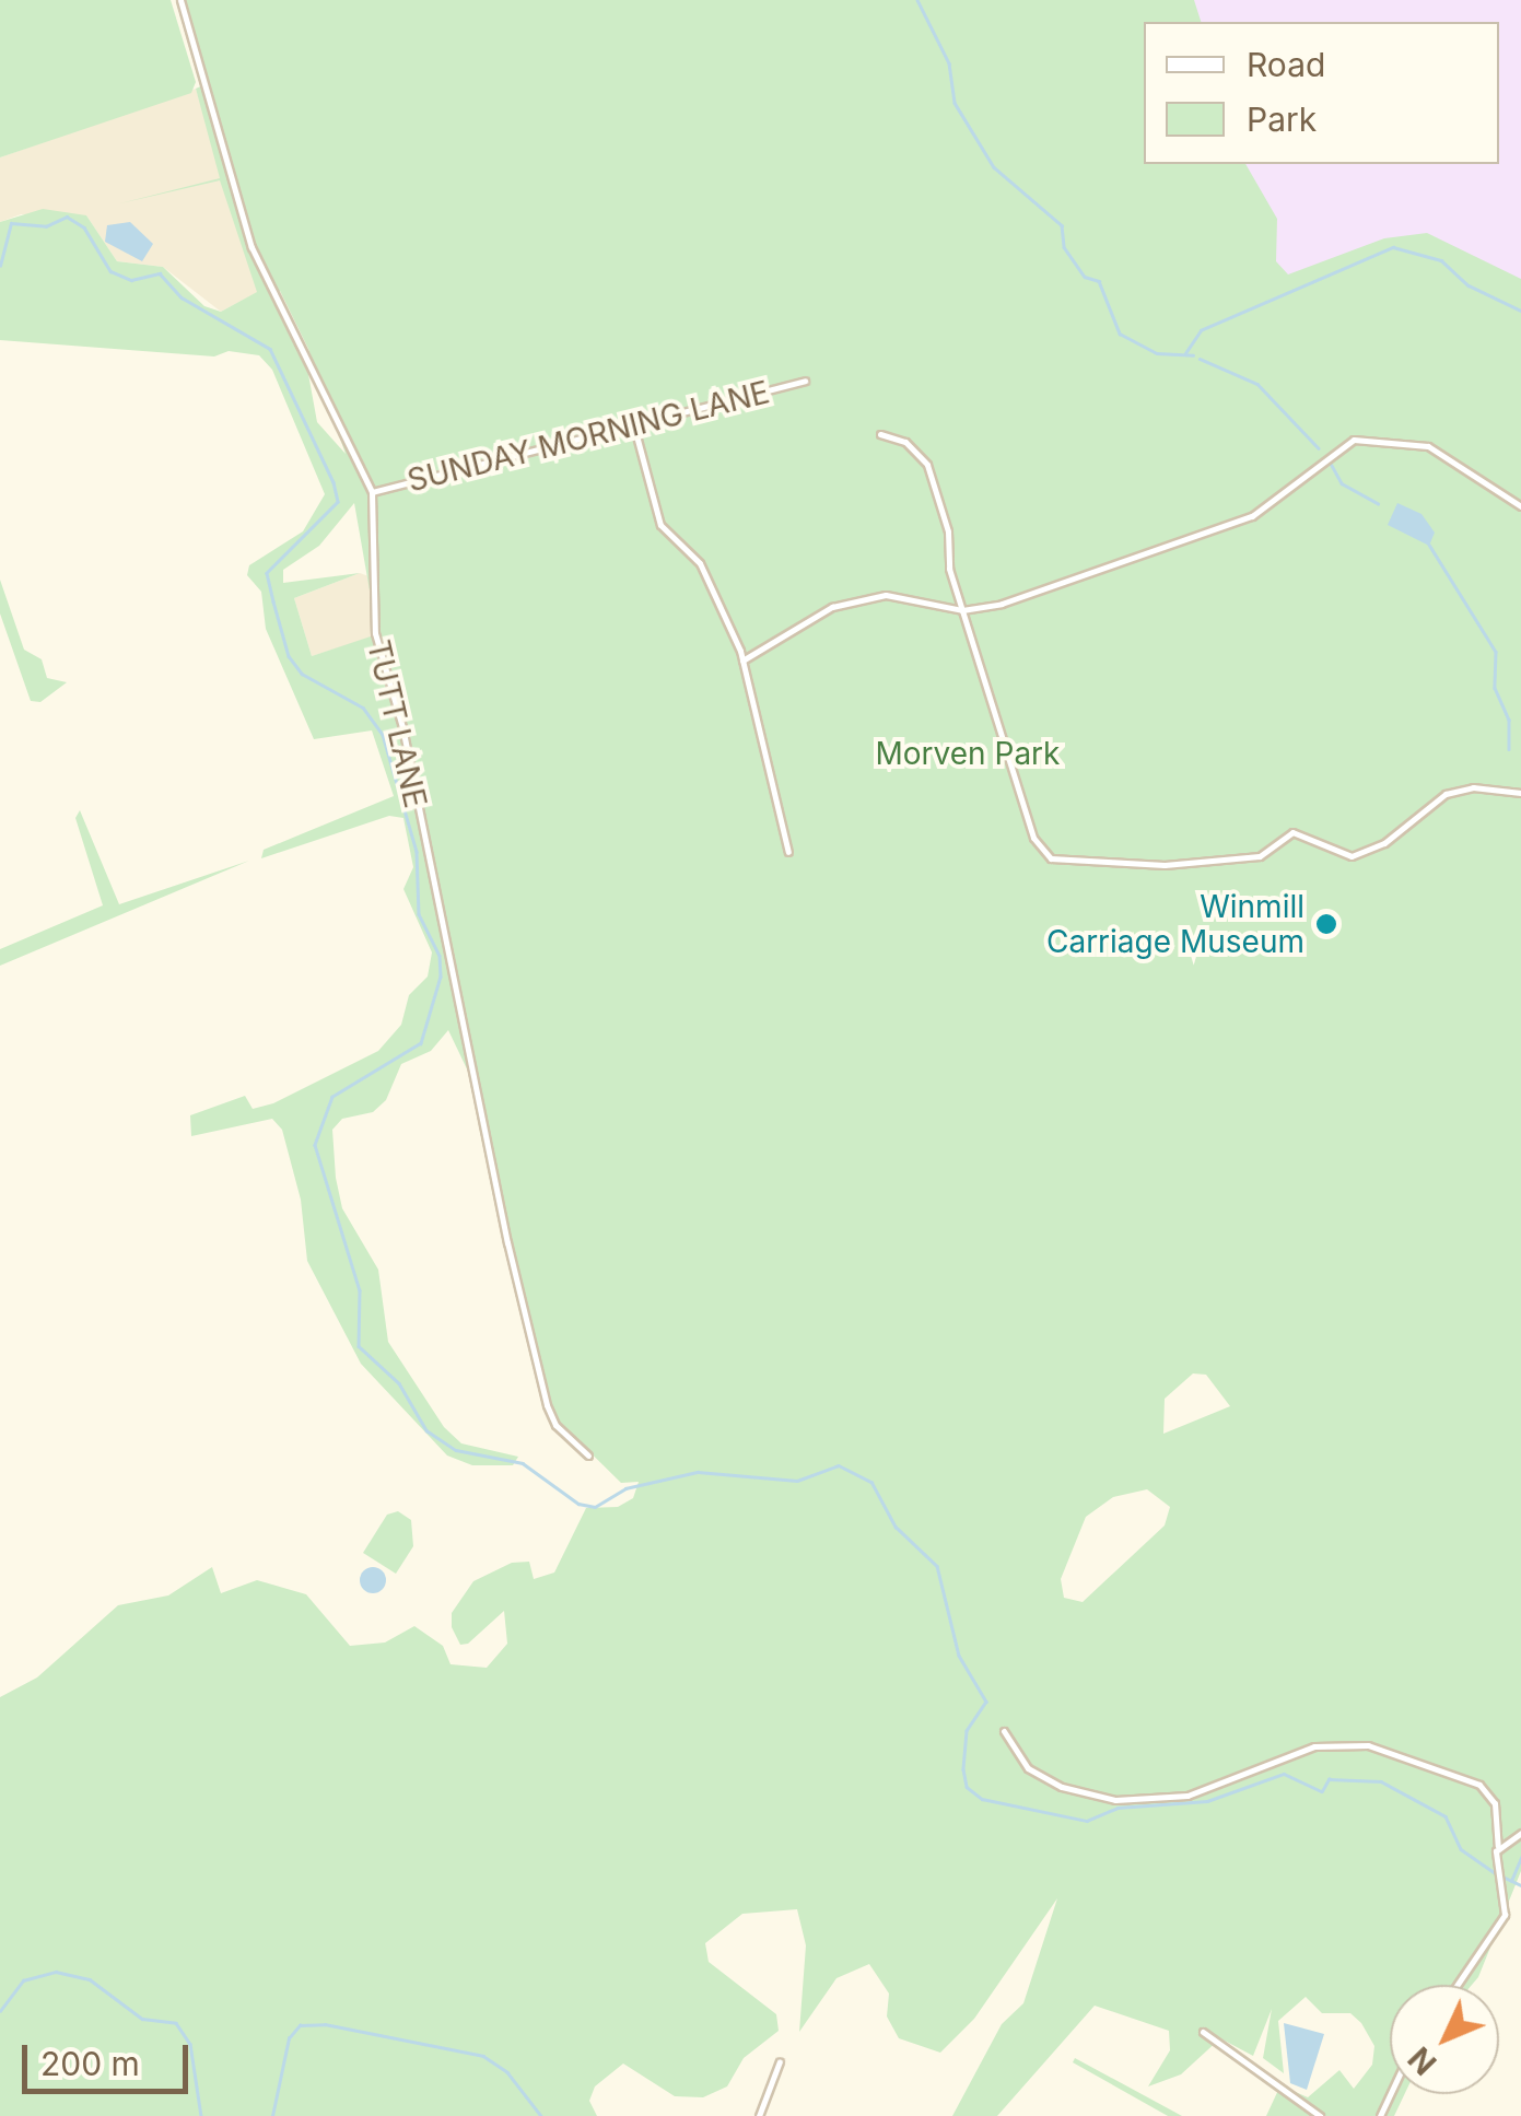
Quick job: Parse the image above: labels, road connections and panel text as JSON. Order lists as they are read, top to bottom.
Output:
{
  "streets": {
    "street": ["SUNDAY MORNING LANE", "TUTT LANE"]
  },
  "crossings": [
    ["SUNDAY MORNING LANE", "TUTT LANE"]
  ],
  "parks": ["Morven Park"],
  "places": ["Winmill Carriage Museum"],
  "legend": ["Road", "Park"],
  "scale_bar": "200 m",
  "north": "bottom left"
}
